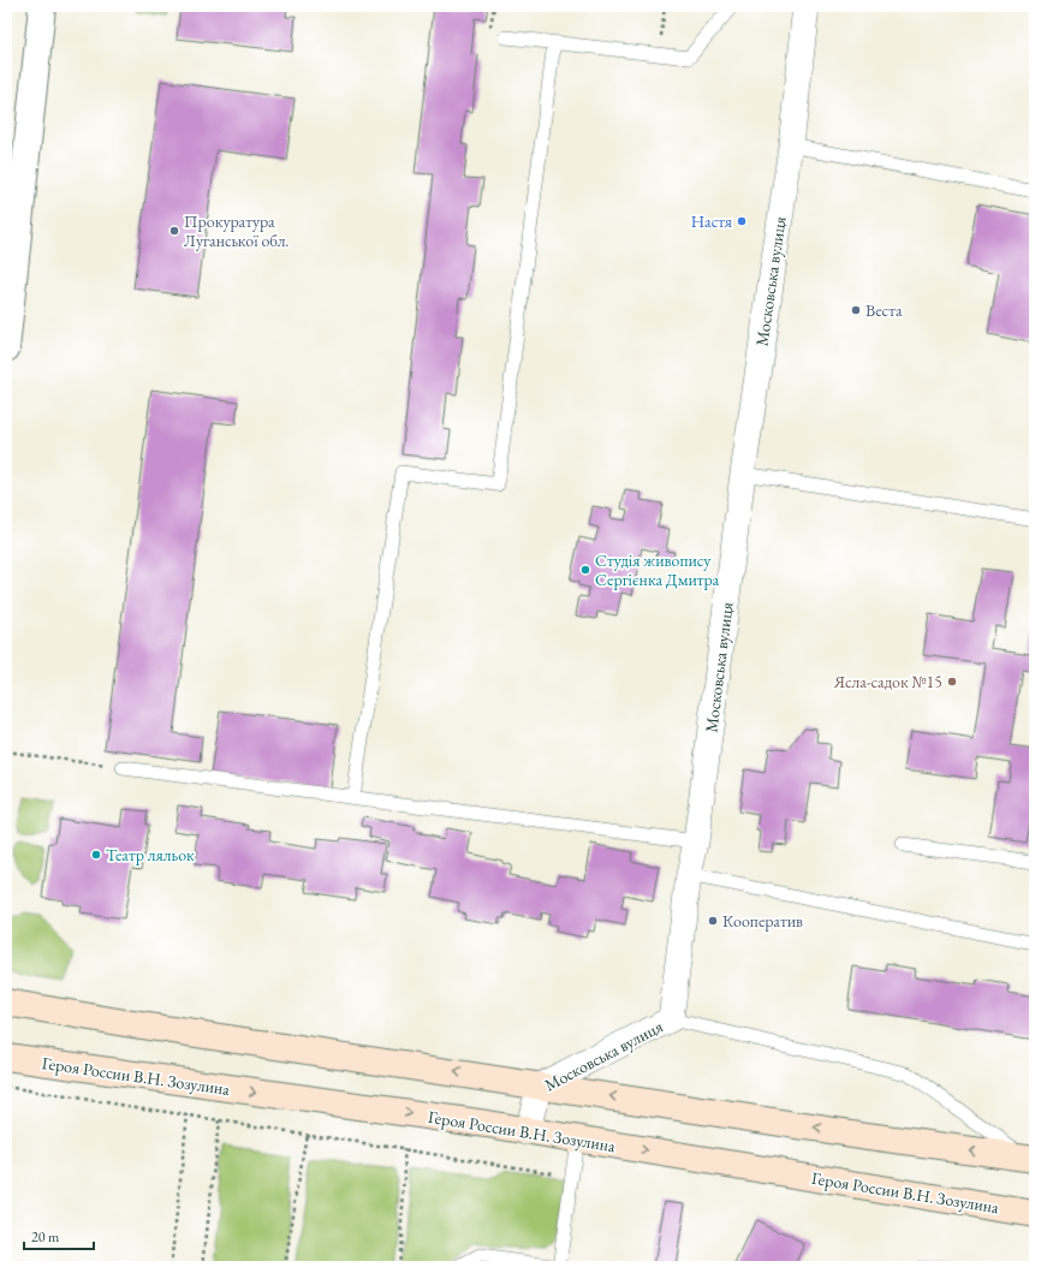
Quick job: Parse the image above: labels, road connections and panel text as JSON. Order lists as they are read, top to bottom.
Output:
{
  "streets": {
    "main road": ["Героя России В.Н. Зозулина"],
    "street": ["Московська вулиця"]
  },
  "crossings": [
    ["Московська вулиця", "Героя России В.Н. Зозулина"]
  ],
  "places": [
    "Настя",
    "Прокуратура Луганської обл.",
    "Веста",
    "Студія живопису Сергієнка Дмитра",
    "Ясла-садок №15",
    "Театр ляльок",
    "Кооператив"
  ],
  "scale_bar": "20 m"
}
